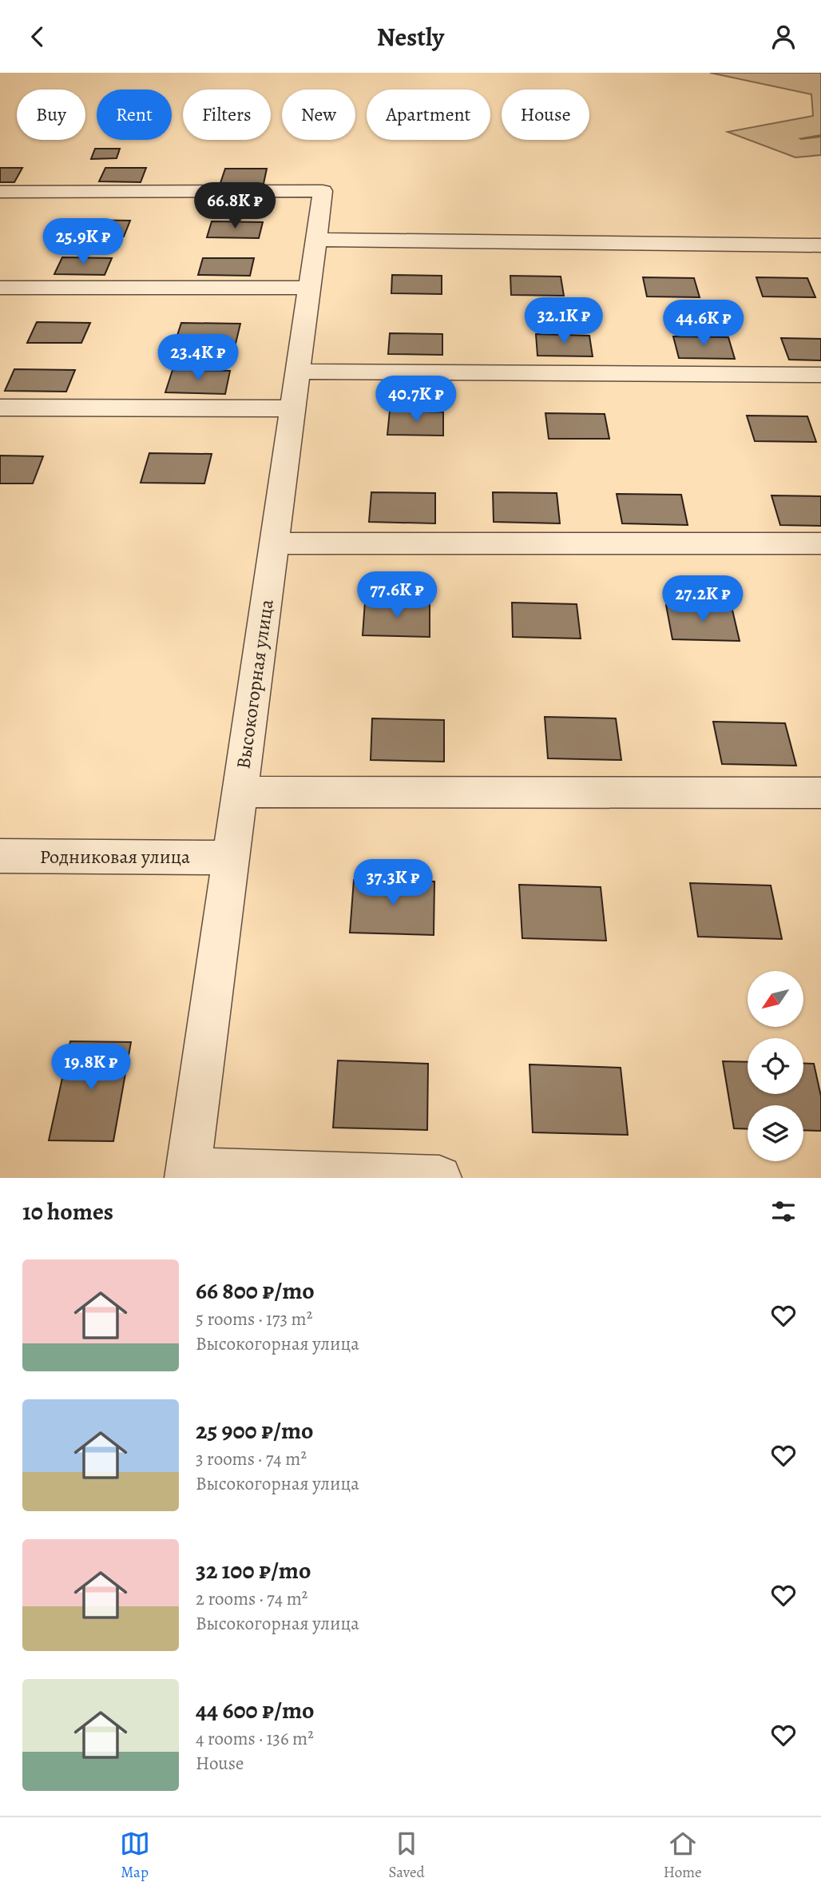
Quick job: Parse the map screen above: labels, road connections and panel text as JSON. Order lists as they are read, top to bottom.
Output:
{
  "streets": {
    "street": ["Высокогорная улица", "Родниковая улица"]
  },
  "crossings": [
    ["Высокогорная улица", "Родниковая улица"]
  ],
  "north": "bottom left",
  "page": {
    "header": "Nestly",
    "chip": [
      "Buy",
      "Rent",
      "Filters",
      "New",
      "Apartment",
      "House"
    ],
    "price": [
      "66.8K ₽",
      "25.9K ₽",
      "32.1K ₽",
      "44.6K ₽",
      "23.4K ₽",
      "40.7K ₽",
      "77.6K ₽",
      "27.2K ₽",
      "37.3K ₽",
      "19.8K ₽"
    ],
    "heading": "10 homes",
    "list": [
      {
        "name": "66 800 ₽/mo",
        "note": "5 rooms · 173 m² · Высокогорная улица"
      },
      {
        "name": "25 900 ₽/mo",
        "note": "3 rooms · 74 m² · Высокогорная улица"
      },
      {
        "name": "32 100 ₽/mo",
        "note": "2 rooms · 74 m² · Высокогорная улица"
      },
      {
        "name": "44 600 ₽/mo",
        "note": "4 rooms · 136 m² · House"
      }
    ],
    "tabs": ["Map", "Saved", "Home"]
  }
}
